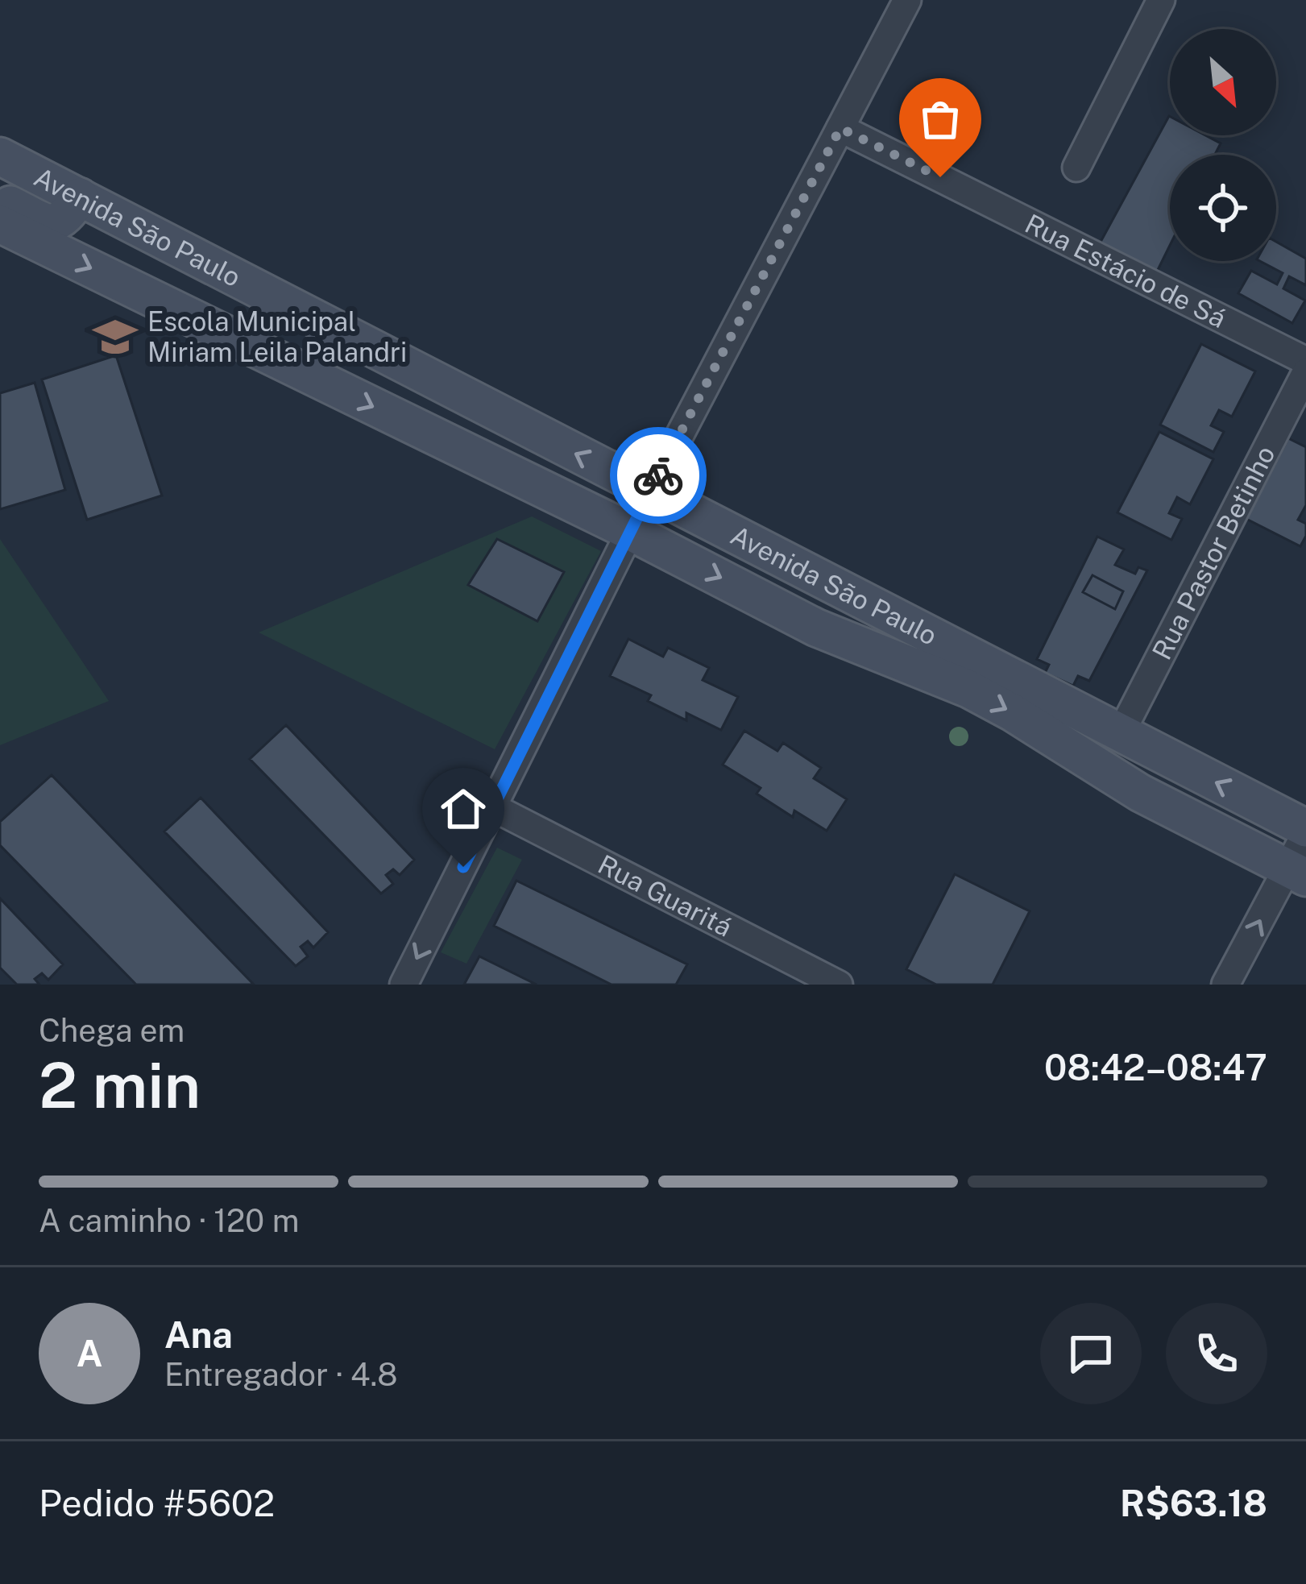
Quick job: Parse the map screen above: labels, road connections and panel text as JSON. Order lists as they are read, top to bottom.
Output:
{
  "streets": {
    "main road": ["Avenida São Paulo"],
    "street": ["Rua Estácio de Sá", "Rua Pastor Betinho", "Rua Guaritá"]
  },
  "crossings": [
    ["Avenida São Paulo", "Rua Pastor Betinho"]
  ],
  "places": {
    "school or university": ["Escola Municipal Miriam Leila Palandri"]
  },
  "north": "bottom right",
  "page": {
    "heading": ["2 min", "Chega em", "08:42–08:47"],
    "panel": [
      "Ana",
      "Entregador · 4.8",
      "Pedido #5602",
      "R$63.18"
    ],
    "bar": "A caminho · 120 m",
    "round": "A"
  }
}
